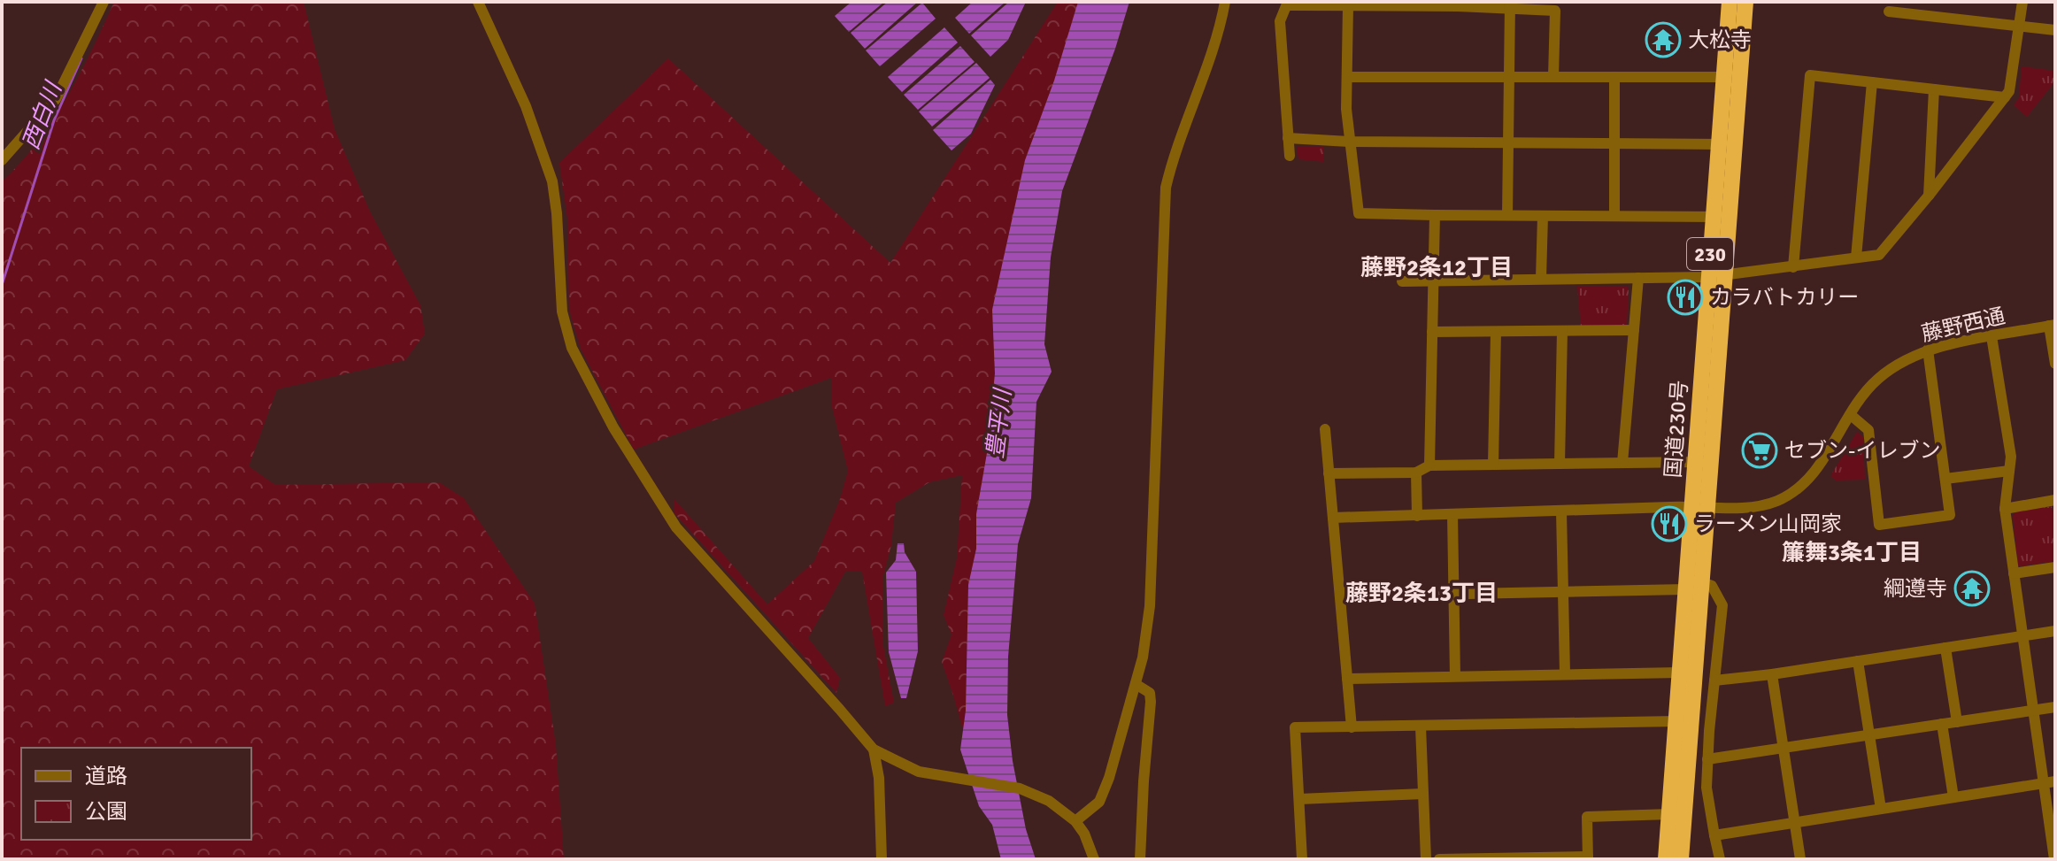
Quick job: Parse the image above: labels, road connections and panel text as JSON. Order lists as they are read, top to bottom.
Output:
{
  "streets": {
    "highway": ["230", "国道230号"],
    "street": ["藤野西通"]
  },
  "crossings": [
    ["藤野西通", "国道230号"]
  ],
  "districts": ["藤野2条12丁目", "簾舞3条1丁目", "藤野2条13丁目"],
  "water": ["西白川", "豊平川"],
  "places": {
    "temple": ["大松寺", "綱遵寺"],
    "restaurant": ["カラバトカリー", "ラーメン山岡家"],
    "supermarket": ["セブン-イレブン"]
  },
  "legend": ["道路", "公園"]
}
